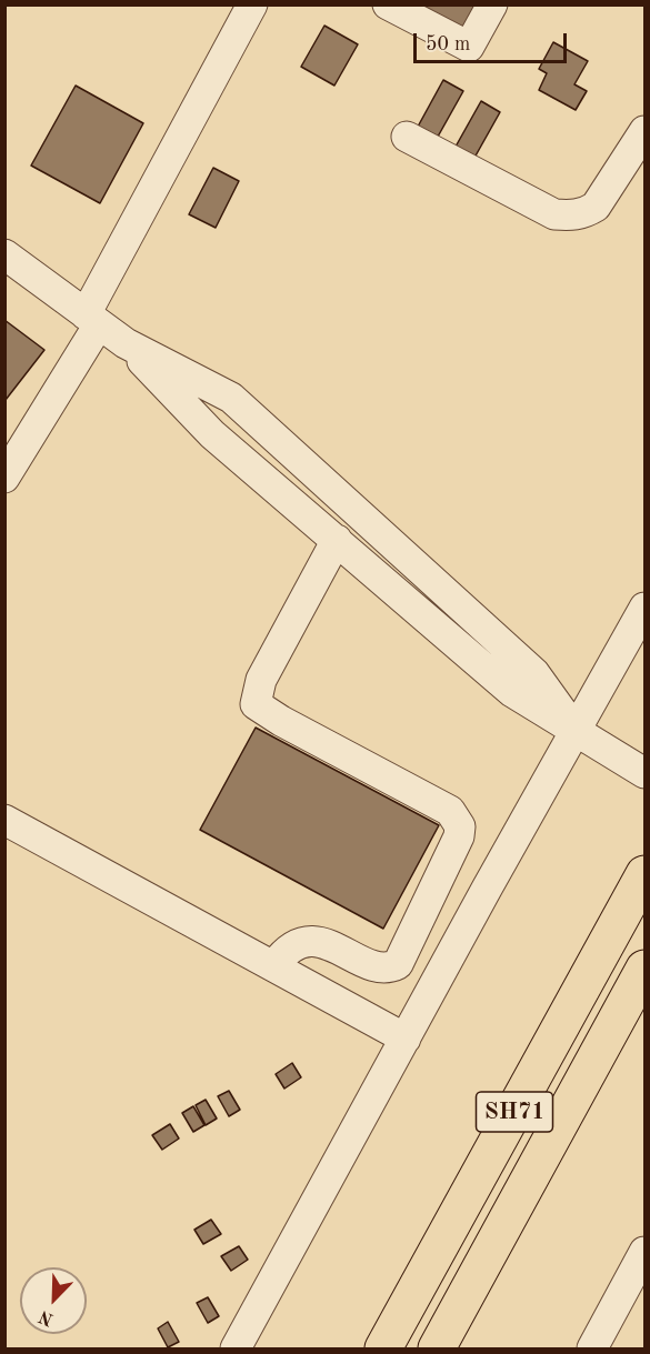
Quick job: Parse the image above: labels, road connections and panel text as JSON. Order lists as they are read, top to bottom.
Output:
{
  "streets": {
    "main road": ["SH71"]
  },
  "scale_bar": "50 m",
  "north": "bottom left"
}
